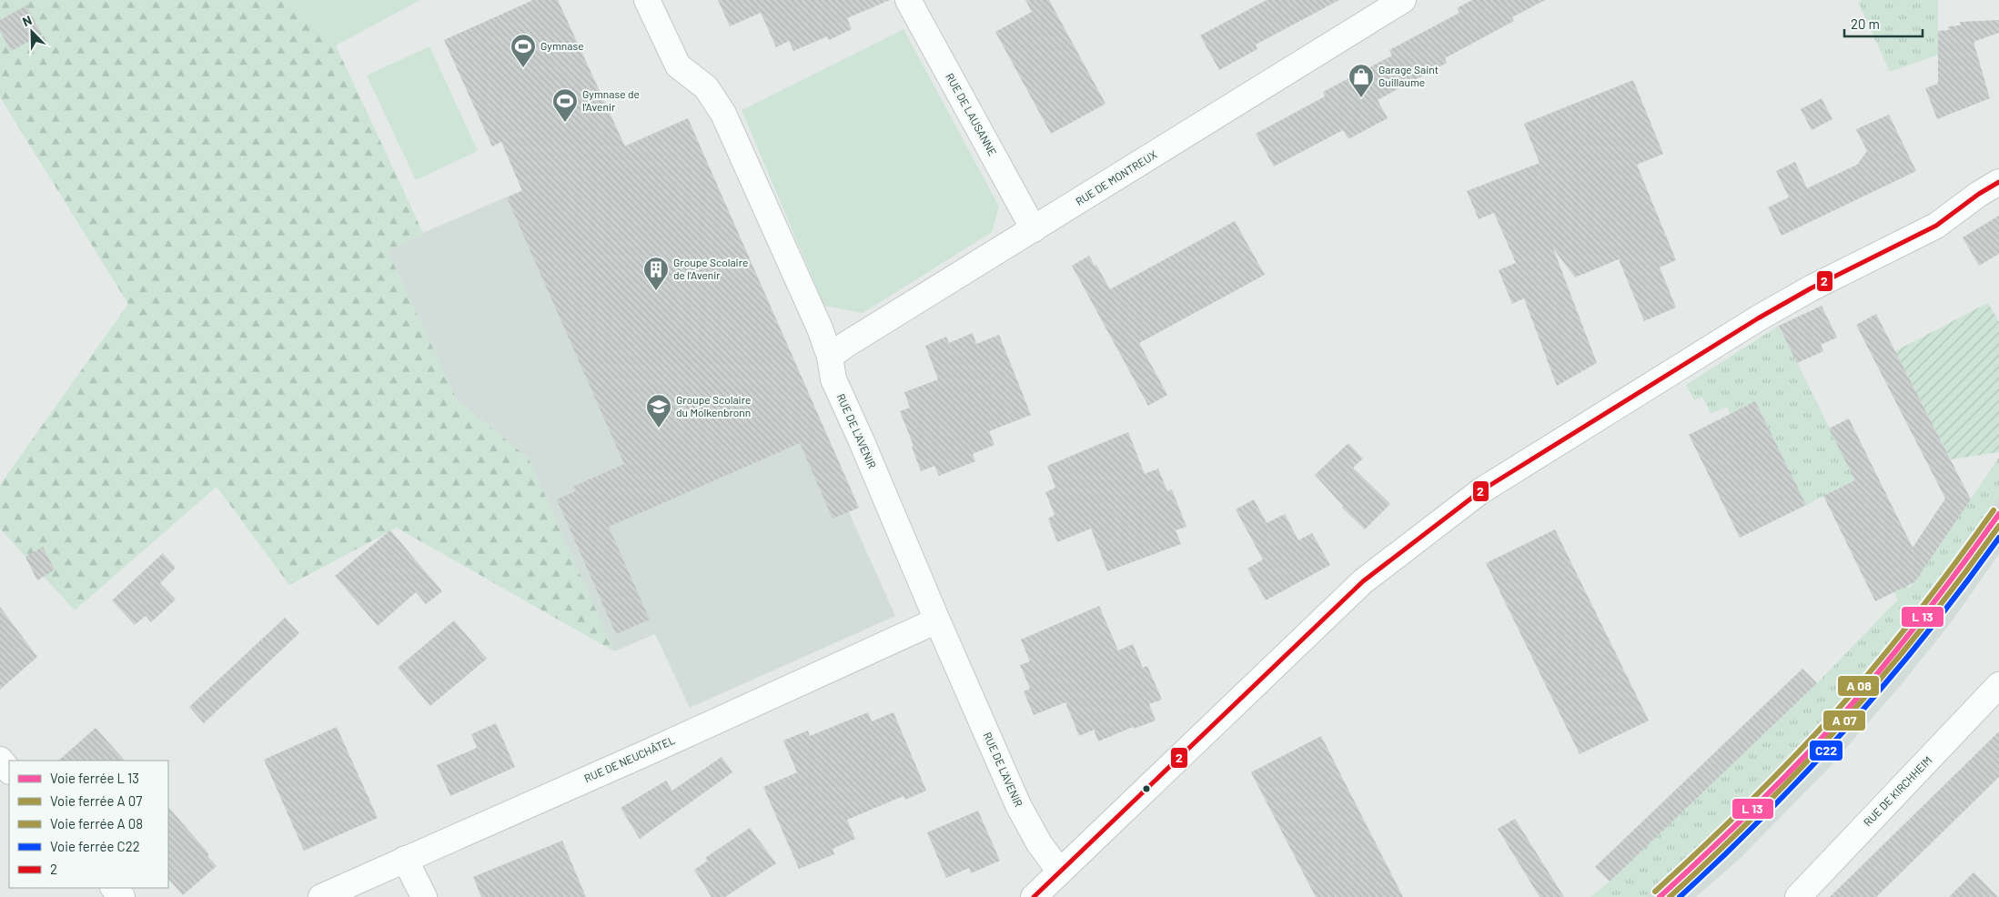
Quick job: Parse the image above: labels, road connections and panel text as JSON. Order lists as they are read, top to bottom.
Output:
{
  "streets": {
    "street": [
      "RUE DE LAUSANNE",
      "RUE DE MONTREUX",
      "RUE DE L'AVENIR",
      "RUE DE NEUCHÂTEL",
      "RUE DE KIRCHHEIM"
    ]
  },
  "crossings": [
    ["RUE DE LAUSANNE", "RUE DE MONTREUX"],
    ["RUE DE MONTREUX", "RUE DE L'AVENIR"],
    ["RUE DE L'AVENIR", "RUE DE NEUCHÂTEL"]
  ],
  "places": {
    "sports": ["Gymnase", "Gymnase de l'Avenir"],
    "shop": ["Garage Saint Guillaume"],
    "building": ["Groupe Scolaire de l'Avenir"],
    "school or university": ["Groupe Scolaire du Molkenbronn"]
  },
  "lines": ["transit line 2", "rail line C22"],
  "legend": [
    "Voie ferrée L 13",
    "Voie ferrée A 07",
    "Voie ferrée A 08",
    "Voie ferrée C22",
    "2"
  ],
  "scale_bar": "20 m",
  "north": "top left"
}
